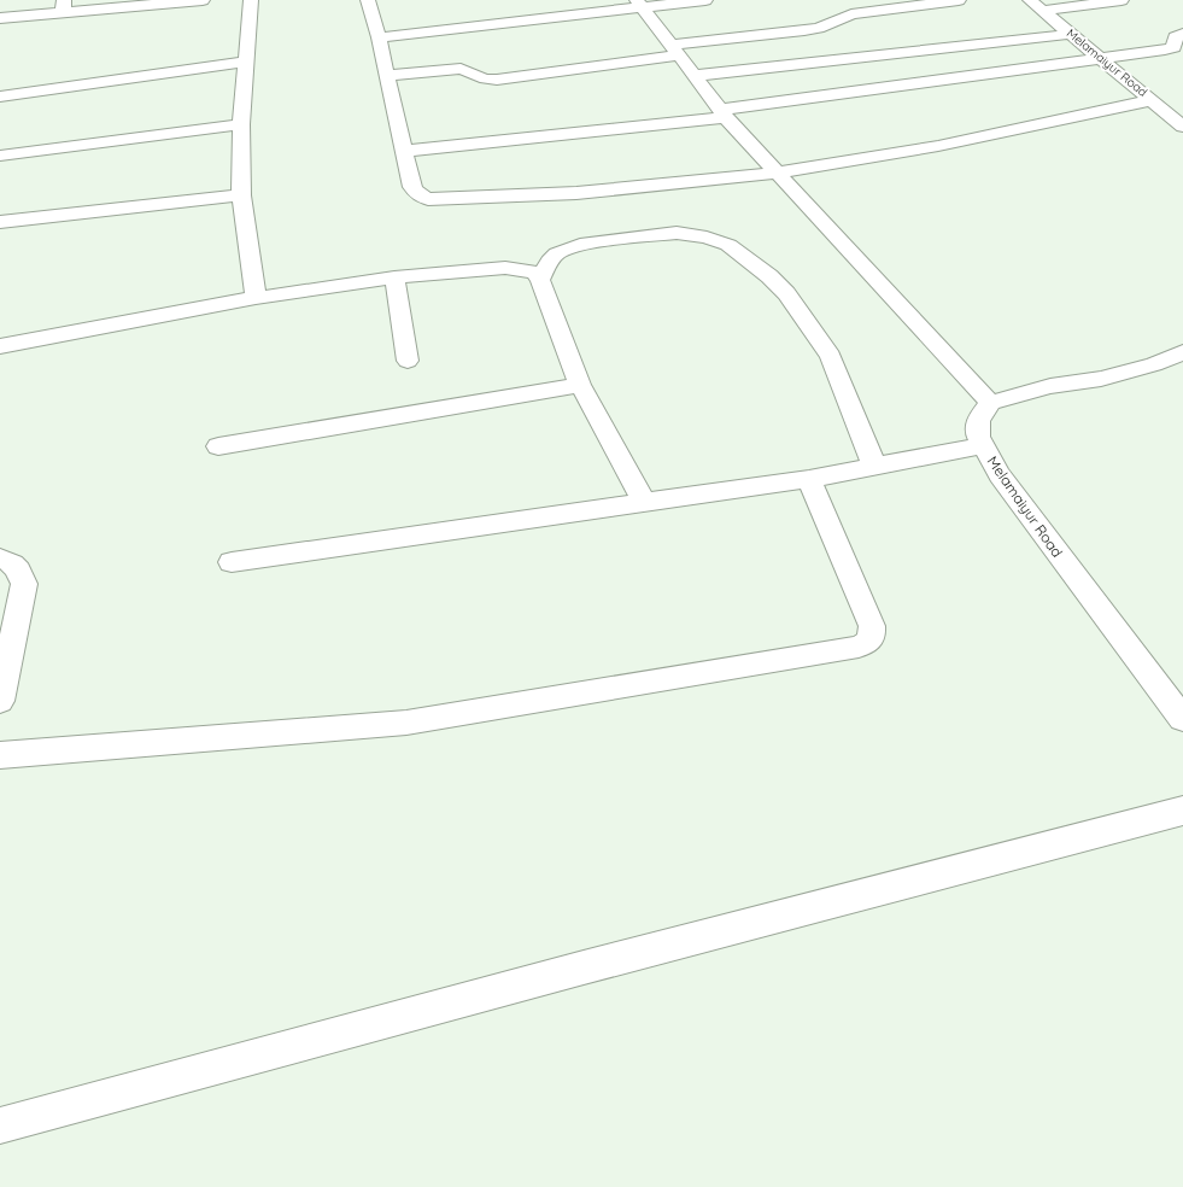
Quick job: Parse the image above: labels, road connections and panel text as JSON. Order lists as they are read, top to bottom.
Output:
{
  "streets": {
    "street": ["Melamaiyur Road"]
  }
}
